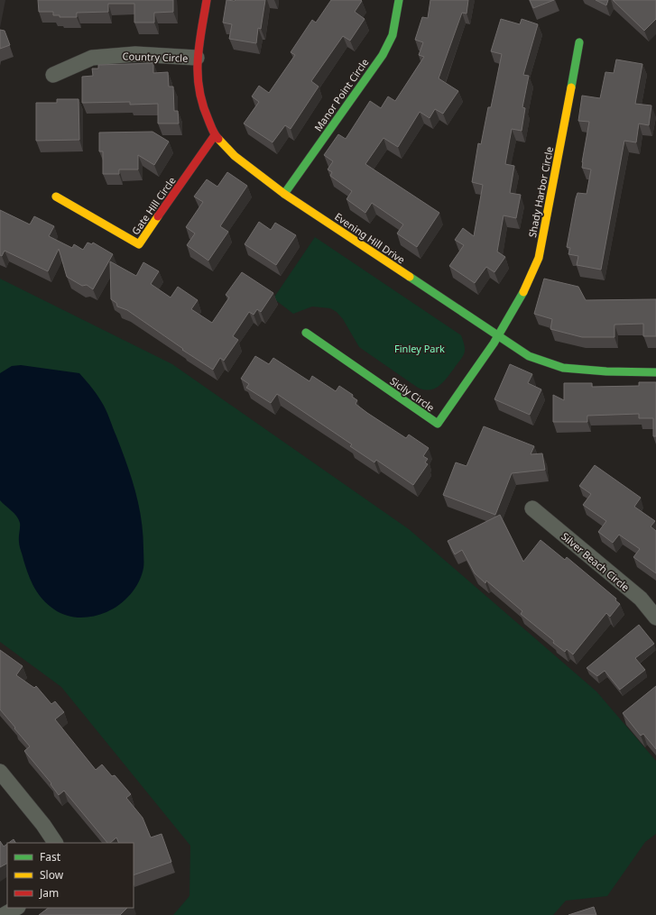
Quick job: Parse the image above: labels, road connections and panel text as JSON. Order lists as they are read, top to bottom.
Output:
{
  "streets": {
    "street": [
      "Country Circle",
      "Manor Point Circle",
      "Shady Harbor Circle",
      "Gate Hill Circle",
      "Evening Hill Drive",
      "Sicily Circle",
      "Silver Beach Circle"
    ]
  },
  "crossings": [
    ["Country Circle", "Evening Hill Drive"],
    ["Manor Point Circle", "Evening Hill Drive"],
    ["Shady Harbor Circle", "Evening Hill Drive"],
    ["Shady Harbor Circle", "Sicily Circle"],
    ["Gate Hill Circle", "Evening Hill Drive"],
    ["Evening Hill Drive", "Sicily Circle"]
  ],
  "parks": ["Finley Park"],
  "legend": ["Fast", "Slow", "Jam"]
}
